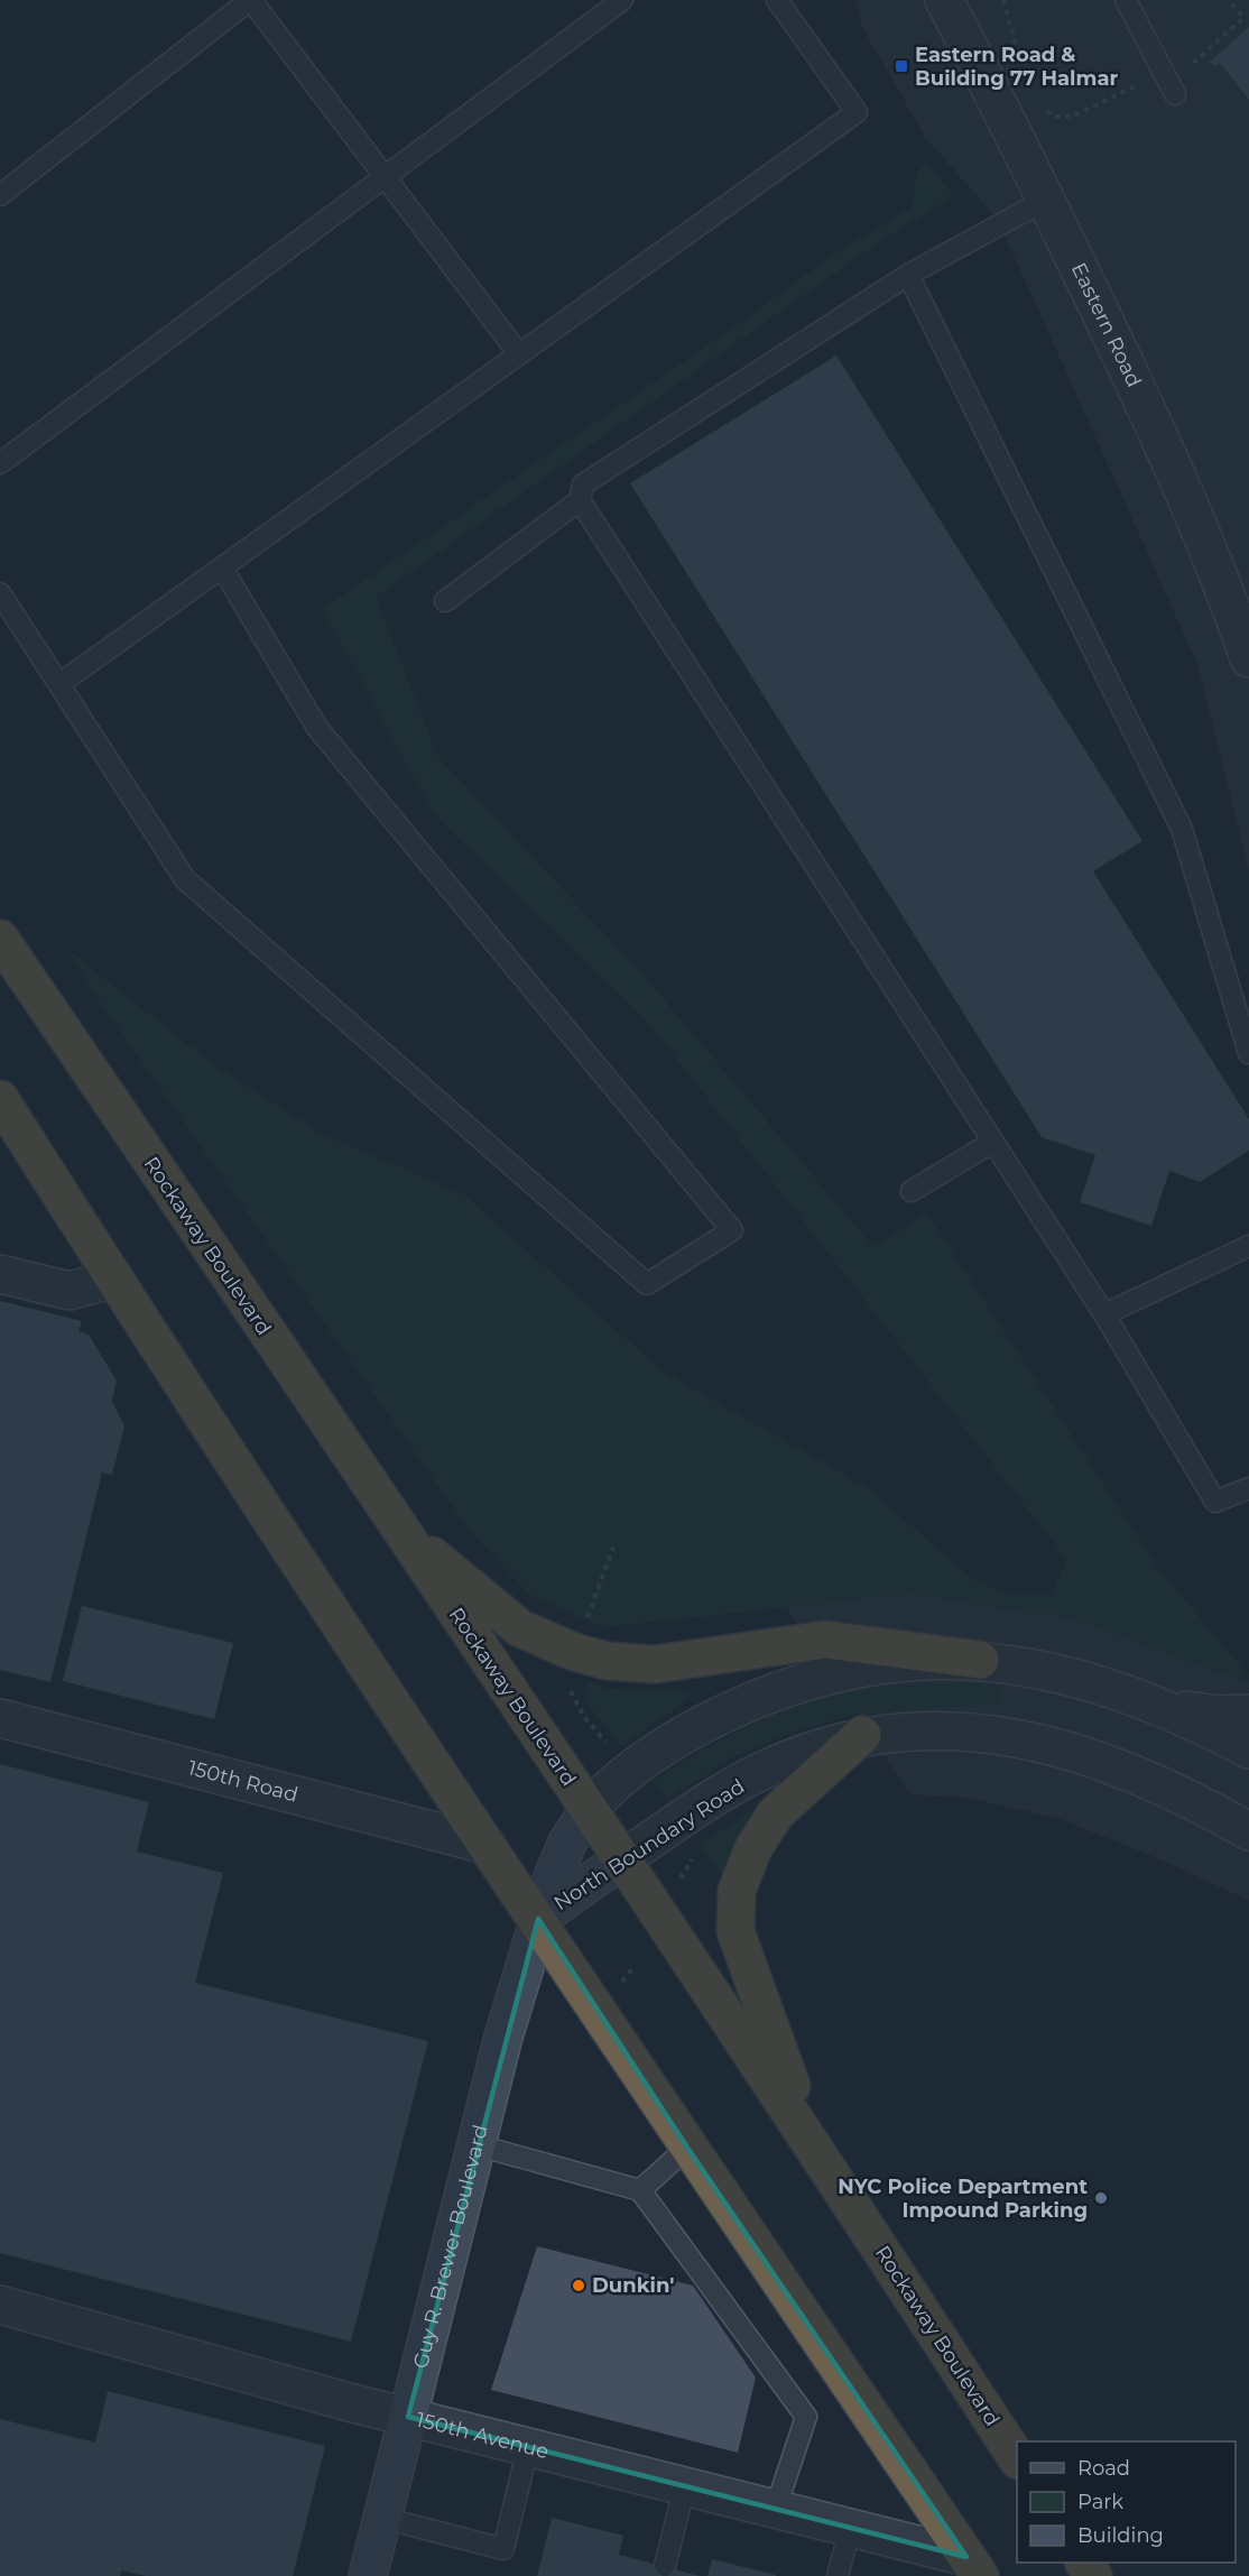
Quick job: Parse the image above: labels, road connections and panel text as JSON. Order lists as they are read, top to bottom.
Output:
{
  "streets": {
    "highway": ["Rockaway Boulevard"],
    "main road": ["North Boundary Road", "Guy R. Brewer Boulevard"],
    "street": ["Eastern Road", "150th Road", "150th Avenue"]
  },
  "crossings": [
    ["Rockaway Boulevard", "North Boundary Road"],
    ["North Boundary Road", "Guy R. Brewer Boulevard"],
    ["Guy R. Brewer Boulevard", "150th Avenue"]
  ],
  "places": {
    "transit": ["Eastern Road & Building 77 Halmar"],
    "other": ["NYC Police Department Impound Parking", "Dunkin'"]
  },
  "legend": ["Road", "Park", "Building"]
}
